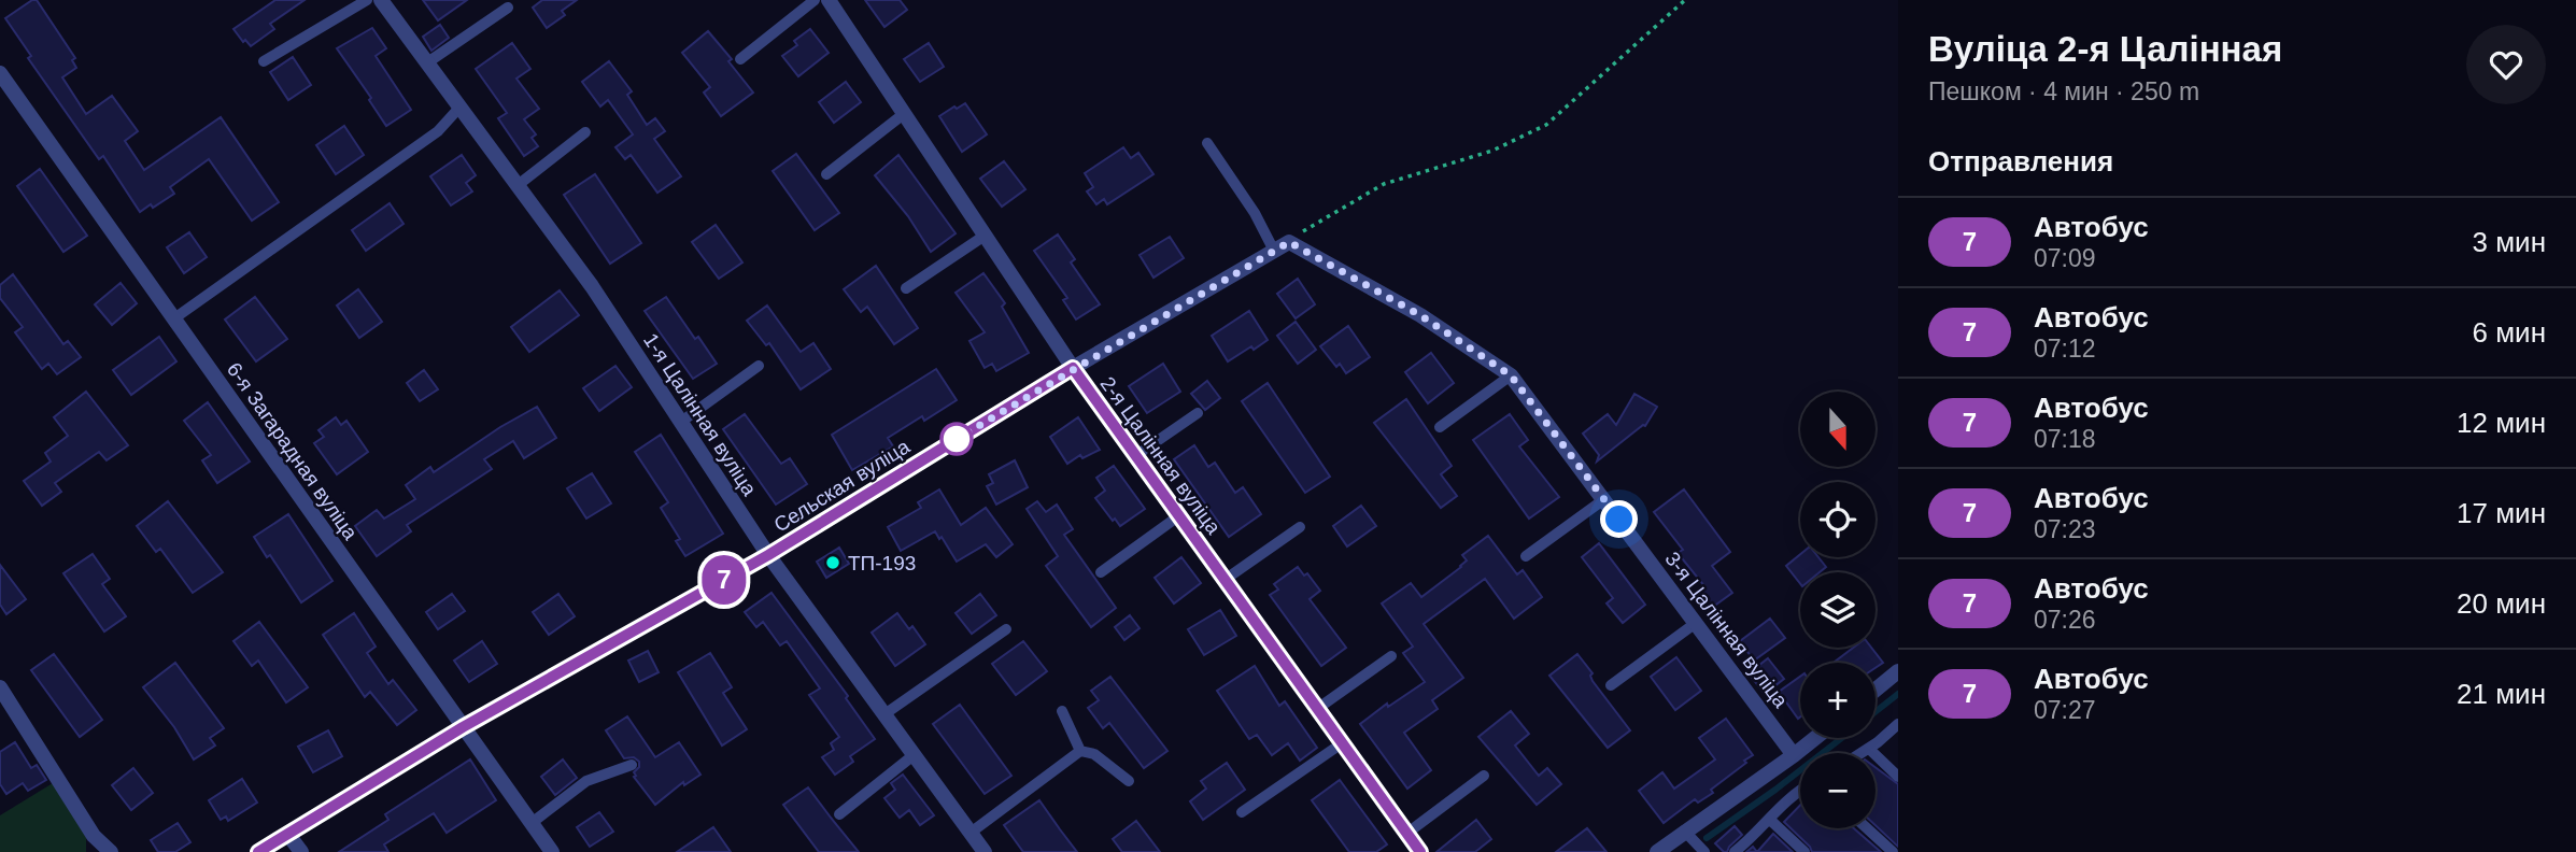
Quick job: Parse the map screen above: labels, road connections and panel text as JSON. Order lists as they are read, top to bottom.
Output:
{
  "streets": {
    "street": [
      "1-я Цалінная вуліца",
      "6-я Загарадная вуліца",
      "2-я Цалінная вуліца",
      "Сельская вуліца",
      "3-я Цалінная вуліца"
    ]
  },
  "crossings": [
    ["1-я Цалінная вуліца", "Сельская вуліца"],
    ["6-я Загарадная вуліца", "Сельская вуліца"],
    ["2-я Цалінная вуліца", "Сельская вуліца"],
    ["Сельская вуліца", "3-я Цалінная вуліца"]
  ],
  "places": ["ТП-193"],
  "lines": ["bus line 7"],
  "north": "bottom",
  "page": {
    "on_map": "7",
    "heading": [
      ["Вуліца 2-я Цалінная", "Пешком · 4 мин · 250 m"],
      "Отправления"
    ],
    "list": [
      {
        "mark": "7",
        "name": "Автобус",
        "note": "07:09",
        "value": "3 мин"
      },
      {
        "mark": "7",
        "name": "Автобус",
        "note": "07:12",
        "value": "6 мин"
      },
      {
        "mark": "7",
        "name": "Автобус",
        "note": "07:18",
        "value": "12 мин"
      },
      {
        "mark": "7",
        "name": "Автобус",
        "note": "07:23",
        "value": "17 мин"
      },
      {
        "mark": "7",
        "name": "Автобус",
        "note": "07:26",
        "value": "20 мин"
      },
      {
        "mark": "7",
        "name": "Автобус",
        "note": "07:27",
        "value": "21 мин"
      }
    ],
    "map_buttons": ["+", "−"]
  }
}
